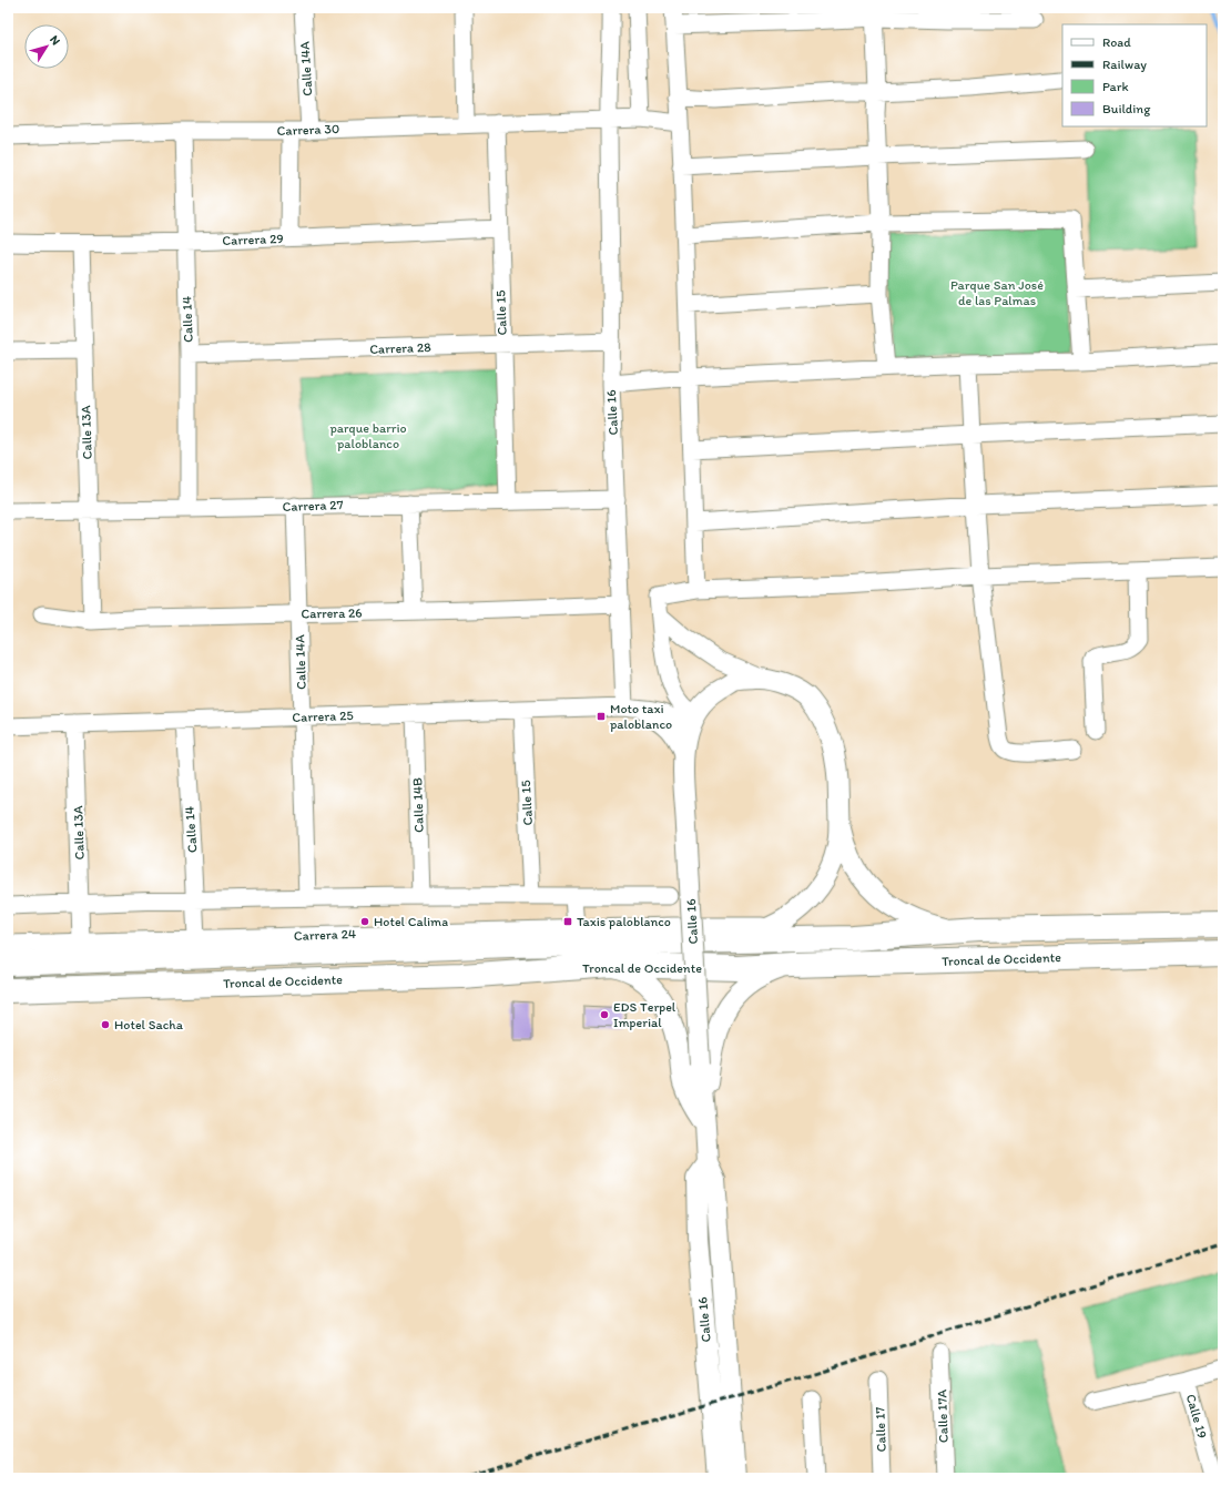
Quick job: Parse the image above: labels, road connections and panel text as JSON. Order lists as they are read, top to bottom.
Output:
{
  "streets": {
    "highway": ["Troncal de Occidente"],
    "street": [
      "Calle 14A",
      "Carrera 30",
      "Carrera 29",
      "Calle 15",
      "Calle 14",
      "Carrera 28",
      "Calle 16",
      "Calle 13A",
      "Carrera 27",
      "Carrera 26",
      "Carrera 25",
      "Calle 14B",
      "Carrera 24",
      "Calle 17A",
      "Calle 19",
      "Calle 17"
    ]
  },
  "crossings": [
    ["Calle 14A", "Carrera 30"],
    ["Calle 14A", "Carrera 27"],
    ["Calle 14A", "Carrera 26"],
    ["Calle 14A", "Carrera 25"],
    ["Carrera 30", "Calle 15"],
    ["Carrera 30", "Calle 14"],
    ["Carrera 30", "Calle 16"],
    ["Carrera 29", "Calle 15"],
    ["Carrera 29", "Calle 14"],
    ["Carrera 29", "Calle 13A"],
    ["Calle 15", "Carrera 28"],
    ["Calle 15", "Carrera 27"],
    ["Calle 15", "Carrera 25"],
    ["Calle 14", "Carrera 28"],
    ["Calle 14", "Carrera 27"],
    ["Calle 14", "Carrera 25"],
    ["Calle 14", "Carrera 24"],
    ["Carrera 28", "Calle 16"],
    ["Calle 16", "Carrera 27"],
    ["Calle 16", "Carrera 26"],
    ["Calle 16", "Carrera 25"],
    ["Calle 13A", "Carrera 27"],
    ["Calle 13A", "Carrera 26"],
    ["Calle 13A", "Carrera 25"],
    ["Calle 13A", "Carrera 24"],
    ["Carrera 25", "Calle 14B"]
  ],
  "parks": ["Parque San José de las Palmas", "parque barrio paloblanco"],
  "places": {
    "transit": ["Moto taxi paloblanco", "Taxis paloblanco"],
    "other": ["Hotel Calima", "EDS Terpel Imperial", "Hotel Sacha"]
  },
  "legend": [
    "Road",
    "Railway",
    "Park",
    "Building"
  ],
  "north": "top right"
}
